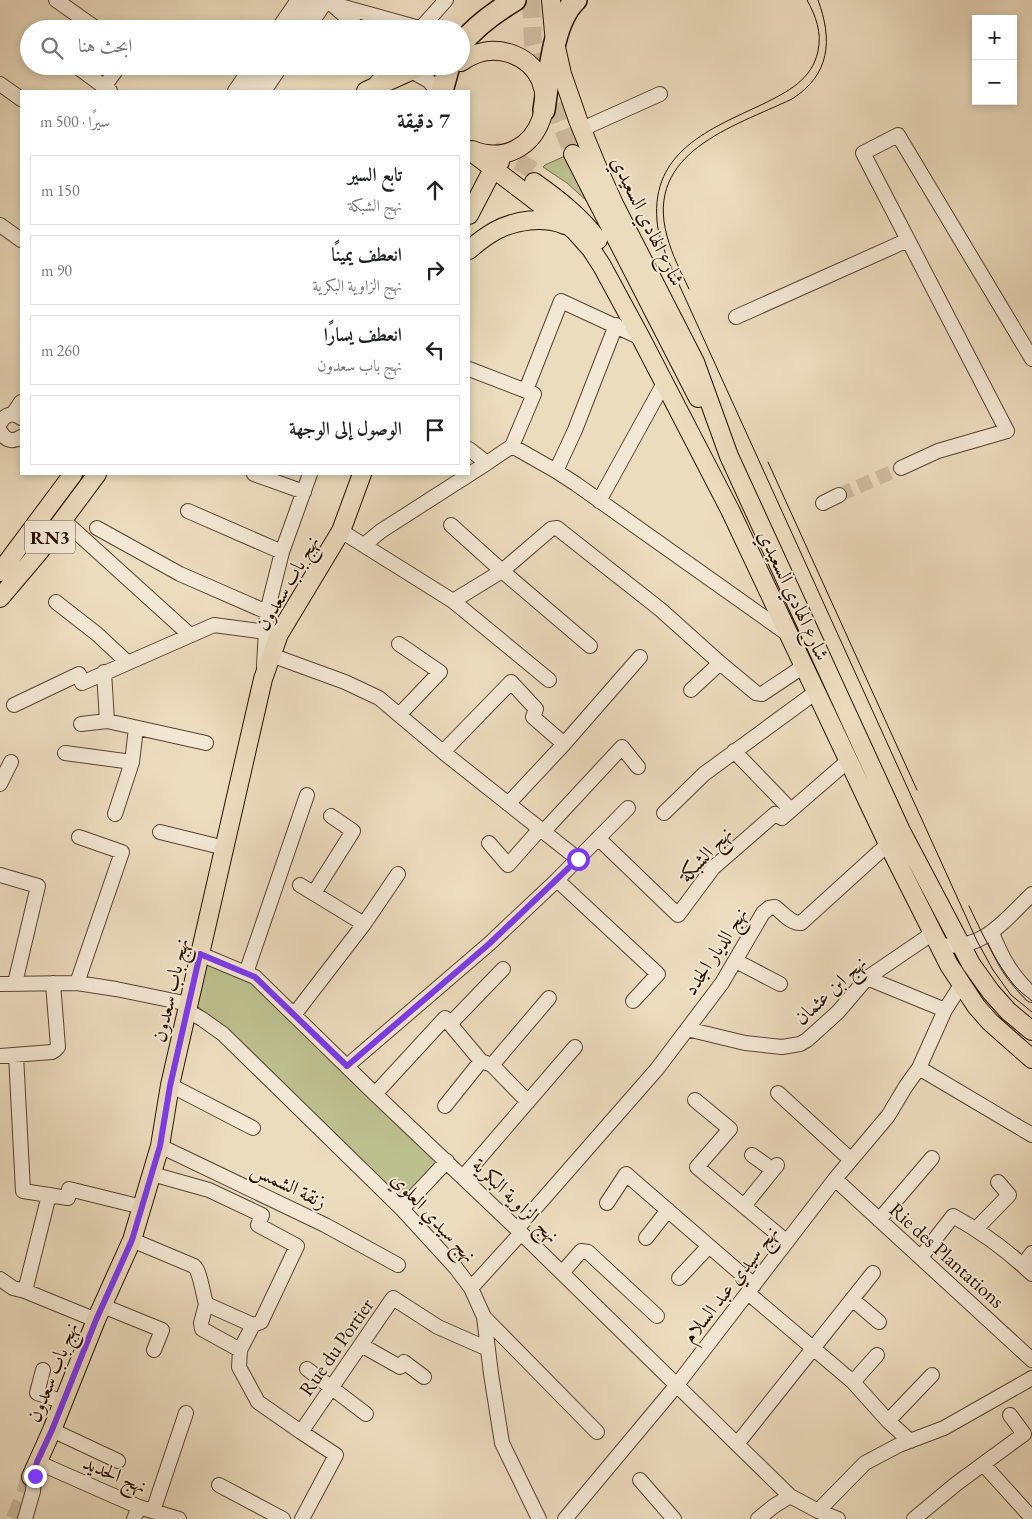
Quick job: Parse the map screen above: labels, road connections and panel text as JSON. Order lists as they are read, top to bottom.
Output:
{
  "streets": {
    "main road": ["شارع الهادي السعيدي", "RN3", "نهج باب سعدون"],
    "street": [
      "نهج الشبكة",
      "نهج الديار الجدد",
      "نهج ابن عثمان",
      "زنقة الشمس",
      "نهج الزاوية البكرية",
      "نهج سيدي العلوي",
      "Rie des Plantations",
      "نهج سيدي عبد السلام",
      "Rue du Portier",
      "نهج الحديد"
    ]
  },
  "crossings": [
    ["شارع الهادي السعيدي", "نهج الشبكة"],
    ["شارع الهادي السعيدي", "نهج الديار الجدد"],
    ["شارع الهادي السعيدي", "نهج ابن عثمان"],
    ["شارع الهادي السعيدي", "نهج سيدي عبد السلام"],
    ["نهج باب سعدون", "زنقة الشمس"],
    ["نهج باب سعدون", "نهج الزاوية البكرية"],
    ["نهج باب سعدون", "نهج سيدي العلوي"],
    ["نهج باب سعدون", "نهج الحديد"],
    ["نهج الديار الجدد", "نهج ابن عثمان"],
    ["نهج الديار الجدد", "نهج الزاوية البكرية"],
    ["نهج الزاوية البكرية", "نهج سيدي عبد السلام"],
    ["نهج سيدي العلوي", "Rue du Portier"],
    ["Rie des Plantations", "نهج سيدي عبد السلام"]
  ],
  "page": {
    "map_buttons": ["+", "−"],
    "search": "ابحث هنا",
    "heading": ["7 دقيقة", "سيرًا · 500 m"],
    "list": [
      ["تابع السير", "نهج الشبكة", "150 m"],
      ["انعطف يمينًا", "نهج الزاوية البكرية", "90 m"],
      ["انعطف يسارًا", "نهج باب سعدون", "260 m"],
      "الوصول إلى الوجهة"
    ]
  }
}
